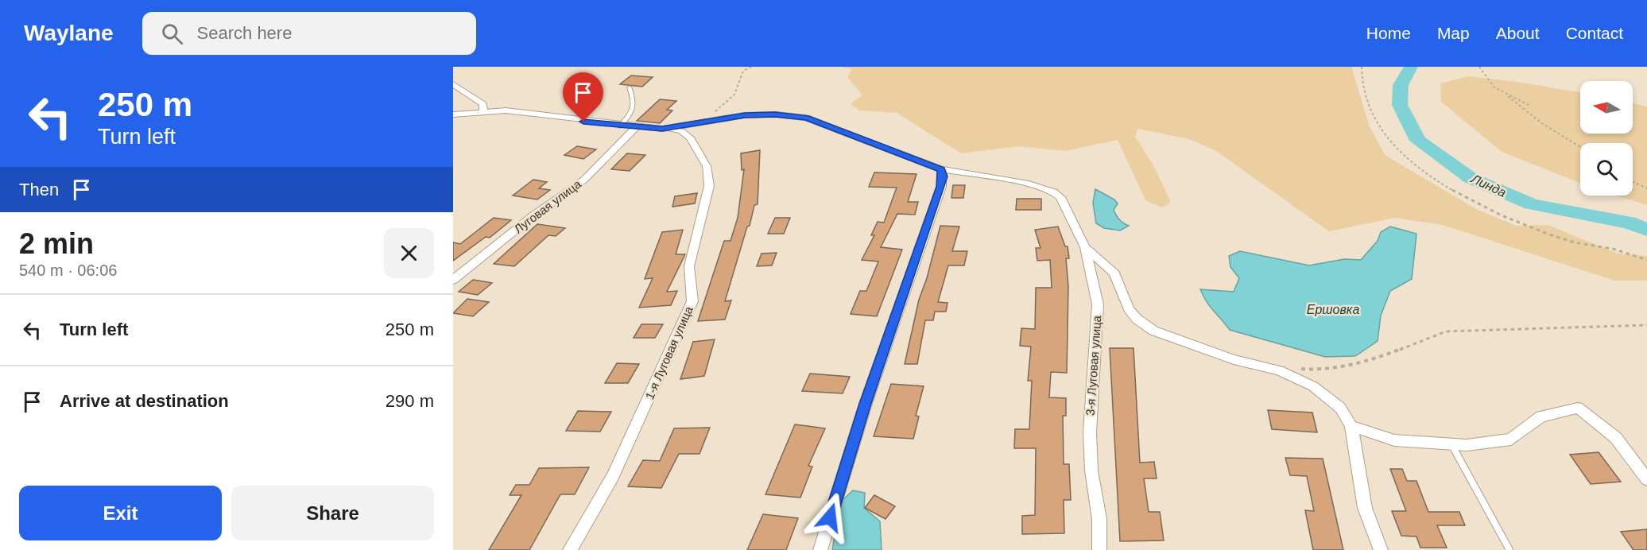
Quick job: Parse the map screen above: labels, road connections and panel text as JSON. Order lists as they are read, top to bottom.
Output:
{
  "streets": {
    "street": ["Луговая улица", "1-я Луговая улица", "3-я Луговая улица"]
  },
  "water": ["Линда", "Ершовка"],
  "north": "left",
  "page": {
    "header": "Waylane",
    "search": "Search here",
    "nav": [
      "Home",
      "Map",
      "About",
      "Contact"
    ],
    "turn": ["250 m", "Turn left"],
    "then": "Then",
    "heading": ["2 min", "540 m · 06:06"],
    "list": [
      {
        "name": "Turn left",
        "value": "250 m"
      },
      {
        "name": "Arrive at destination",
        "value": "290 m"
      }
    ],
    "buttons": ["Exit", "Share"]
  }
}
